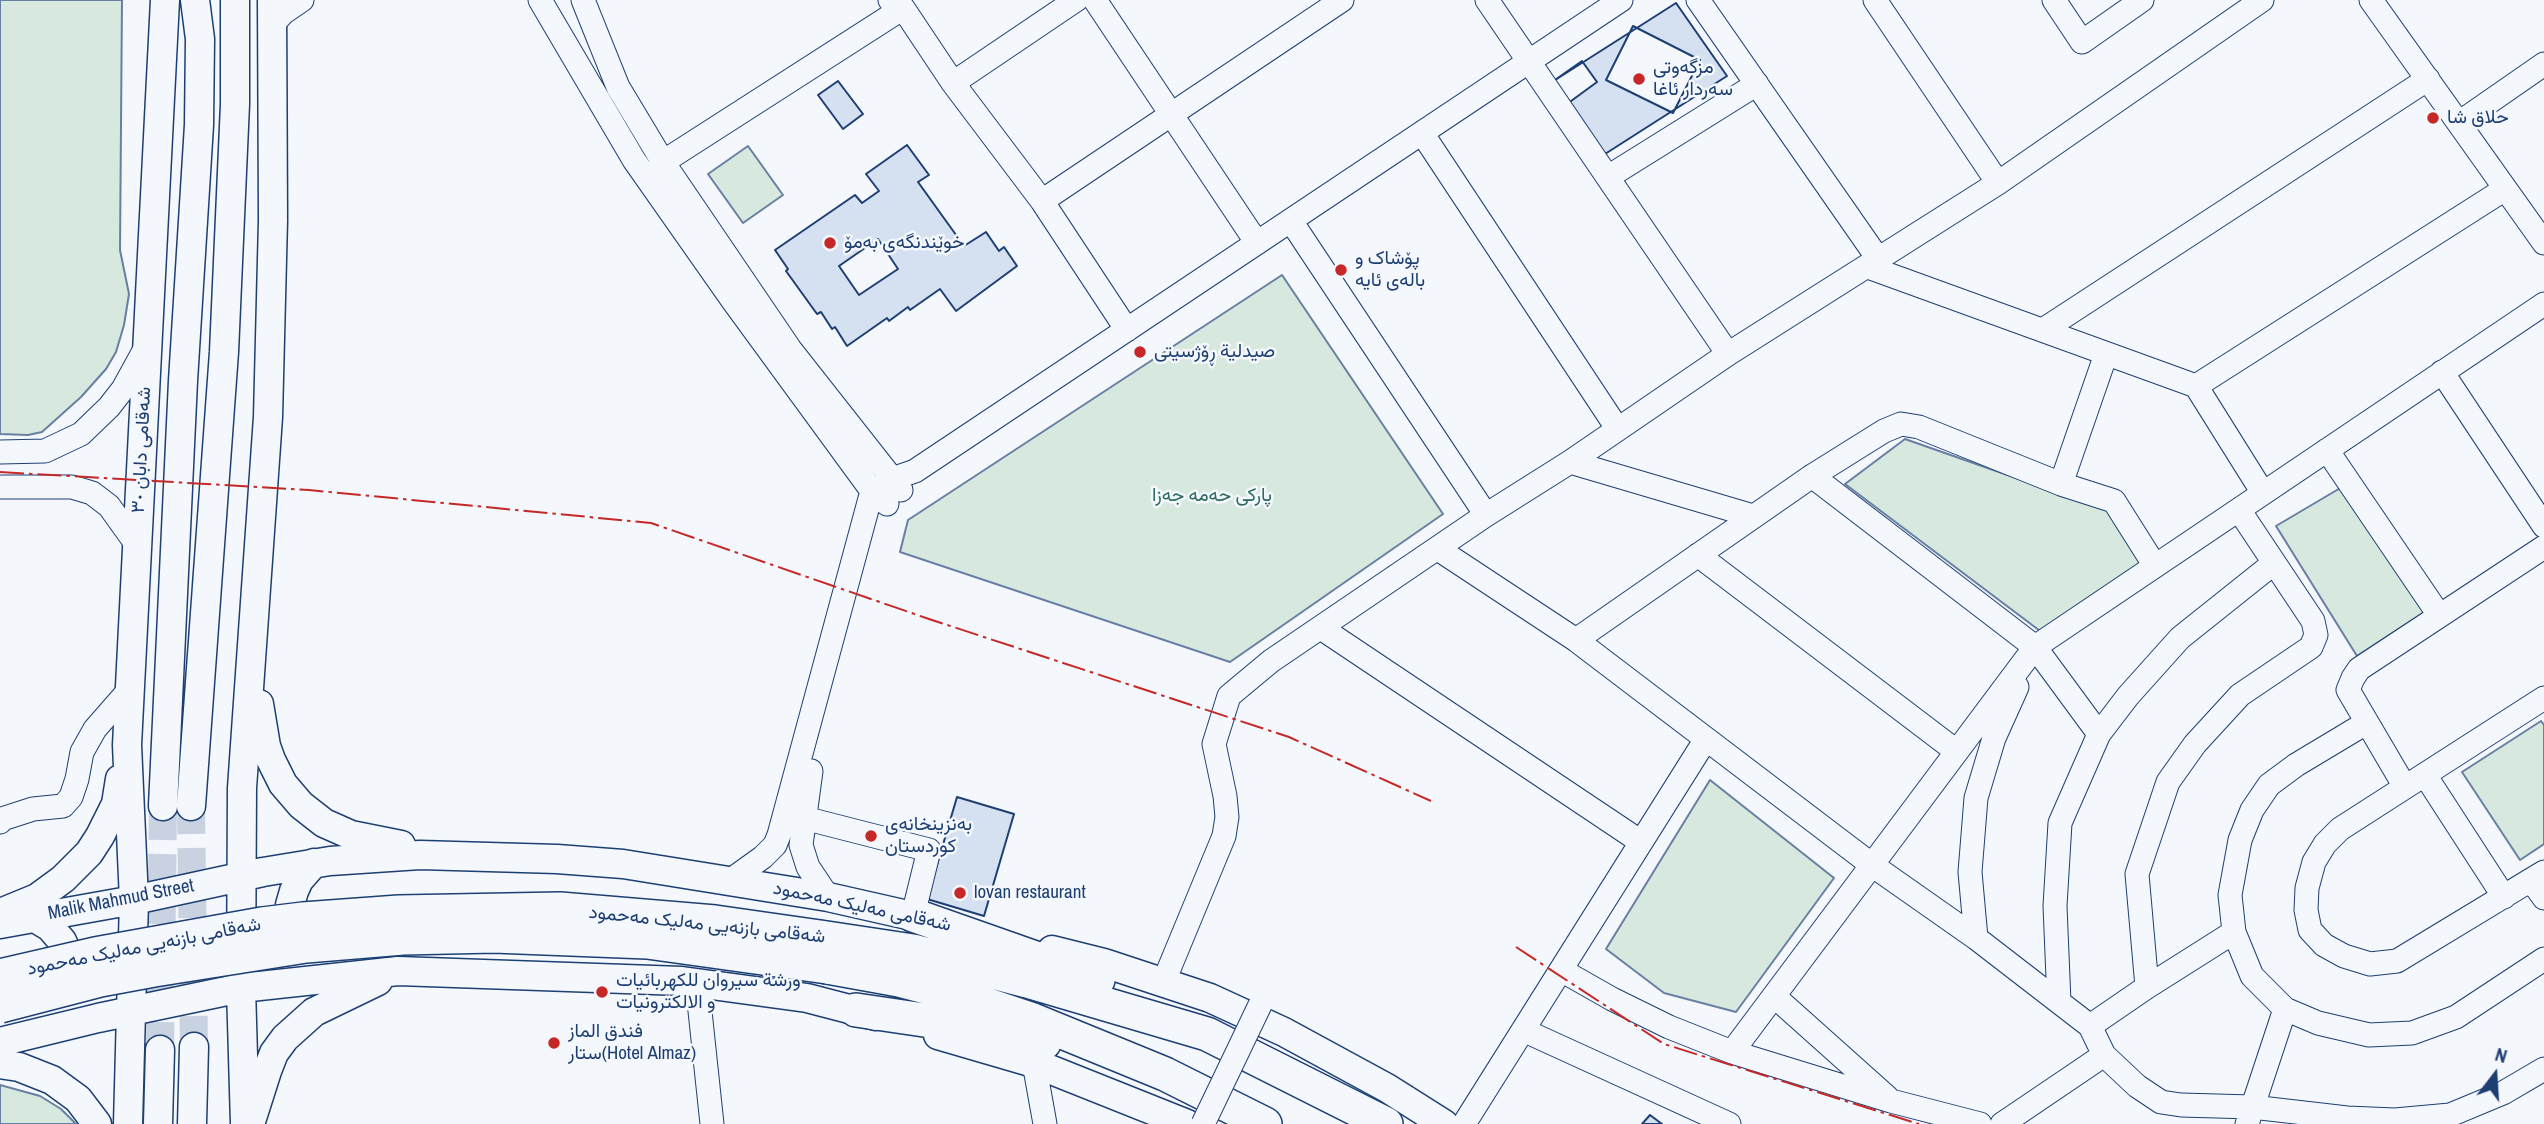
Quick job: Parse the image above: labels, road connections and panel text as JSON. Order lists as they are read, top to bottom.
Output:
{
  "streets": {
    "highway": ["شەقامی بازنەیی مەلیک مەحمود"],
    "main road": ["شەقامی دابان ٣٠", "Malik Mahmud Street", "شەقامی مەلیک مەحمود"]
  },
  "crossings": [
    ["شەقامی دابان ٣٠", "Malik Mahmud Street"],
    ["Malik Mahmud Street", "شەقامی مەلیک مەحمود"]
  ],
  "parks": ["پارکی حەمە جەزا"],
  "places": [
    "مزگەوتی سەردار ئاغا",
    "حلاق شا",
    "خوێندنگەی بەمۆ",
    "پۆشاک و بالەی ئایە",
    "صيدلية ڕۆژسیتی",
    "بەنزینخانەی کوردستان",
    "lovan restaurant",
    "ورشة سيروان للكهربائيات و الالكترونيات",
    "فندق الماز ستار(Hotel Almaz)"
  ],
  "north": "top"
}
